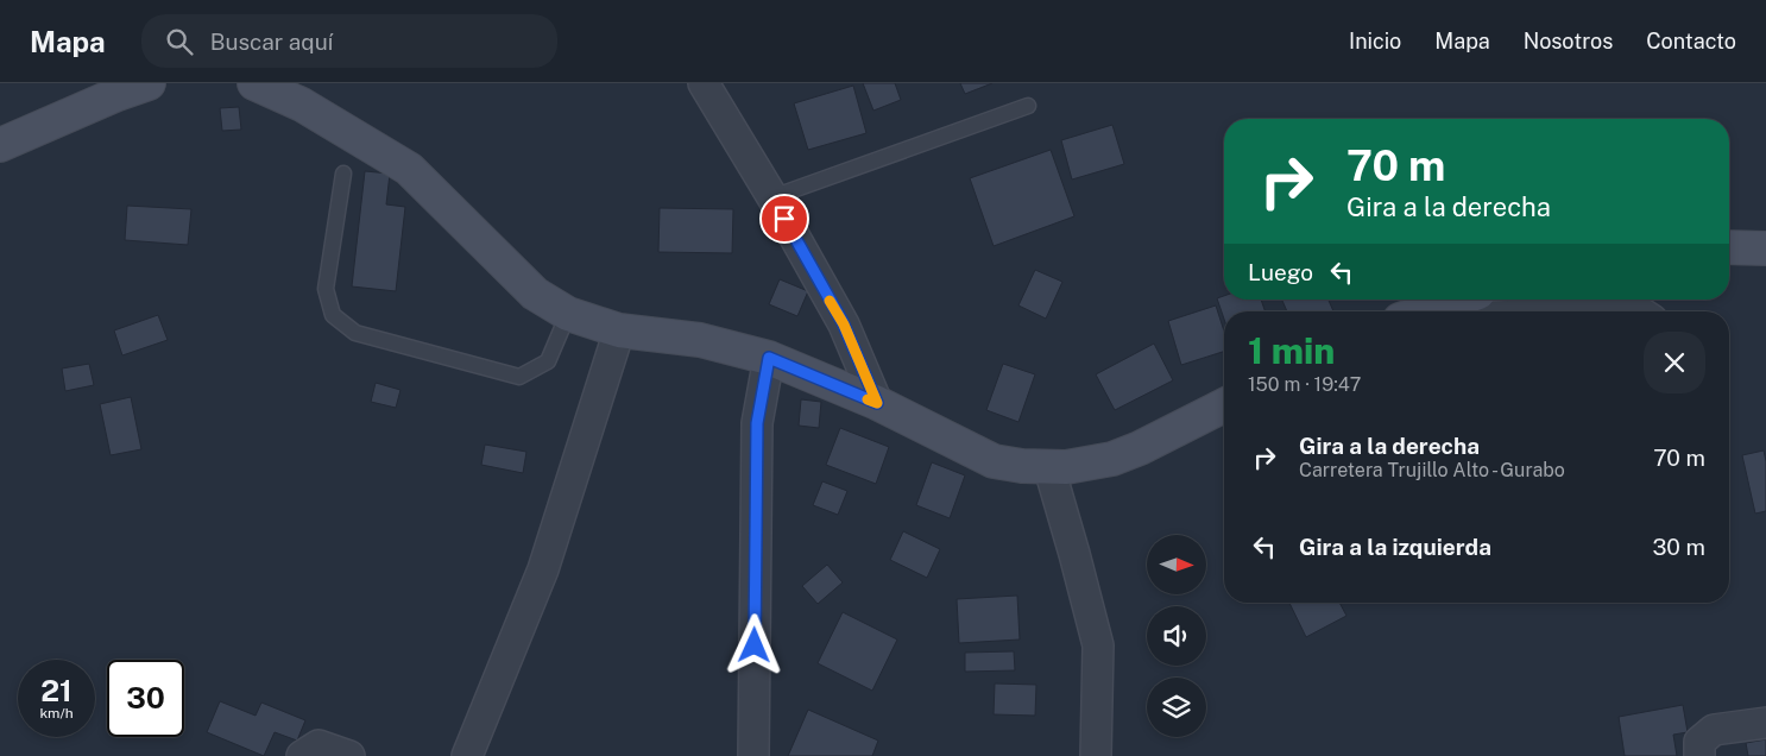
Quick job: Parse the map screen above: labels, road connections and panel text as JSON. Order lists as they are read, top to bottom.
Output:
{
  "north": "right",
  "page": {
    "header": "Mapa",
    "search": "Buscar aquí",
    "nav": [
      "Inicio",
      "Mapa",
      "Nosotros",
      "Contacto"
    ],
    "turn": ["70 m", "Gira a la derecha"],
    "then": "Luego",
    "heading": ["1 min", "150 m · 19:47"],
    "list": [
      {
        "name": "Gira a la derecha",
        "note": "Carretera Trujillo Alto - Gurabo",
        "value": "70 m"
      },
      {
        "name": "Gira a la izquierda",
        "value": "30 m"
      }
    ],
    "speed": "21 km/h",
    "limit": "30"
  }
}
